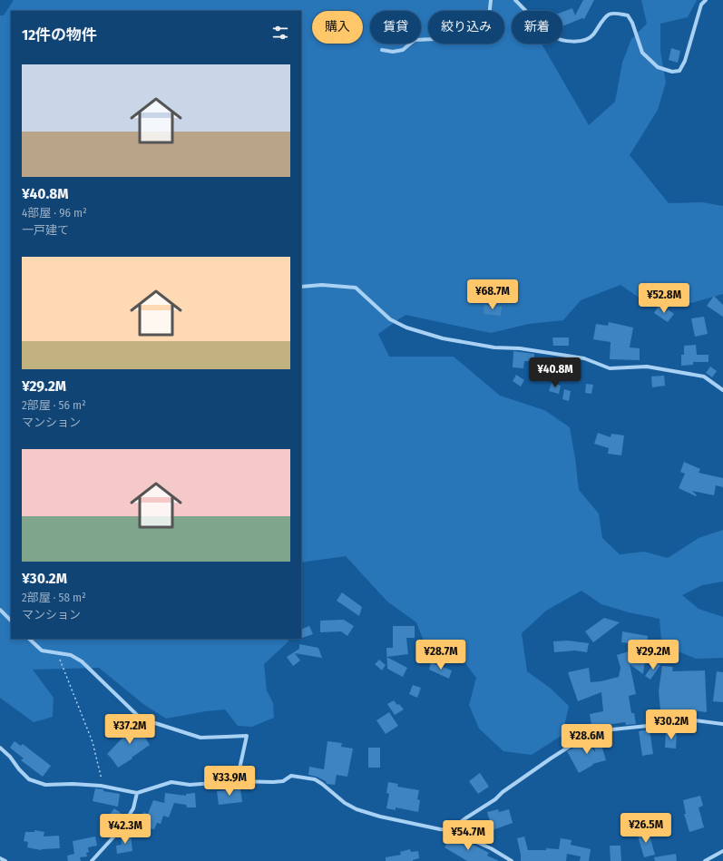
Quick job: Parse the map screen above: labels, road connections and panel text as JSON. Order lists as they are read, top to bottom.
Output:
{
  "page": {
    "chip": [
      "購入",
      "賃貸",
      "絞り込み",
      "新着"
    ],
    "heading": "12件の物件",
    "list": [
      {
        "name": "¥40.8M",
        "note": "4部屋 · 96 m² · 一戸建て"
      },
      {
        "name": "¥29.2M",
        "note": "2部屋 · 56 m² · マンション"
      },
      {
        "name": "¥30.2M",
        "note": "2部屋 · 58 m² · マンション"
      }
    ],
    "price": [
      "¥68.7M",
      "¥52.8M",
      "¥40.8M",
      "¥28.7M",
      "¥29.2M",
      "¥30.2M",
      "¥37.2M",
      "¥28.6M",
      "¥33.9M",
      "¥26.5M",
      "¥42.3M",
      "¥54.7M"
    ]
  }
}
